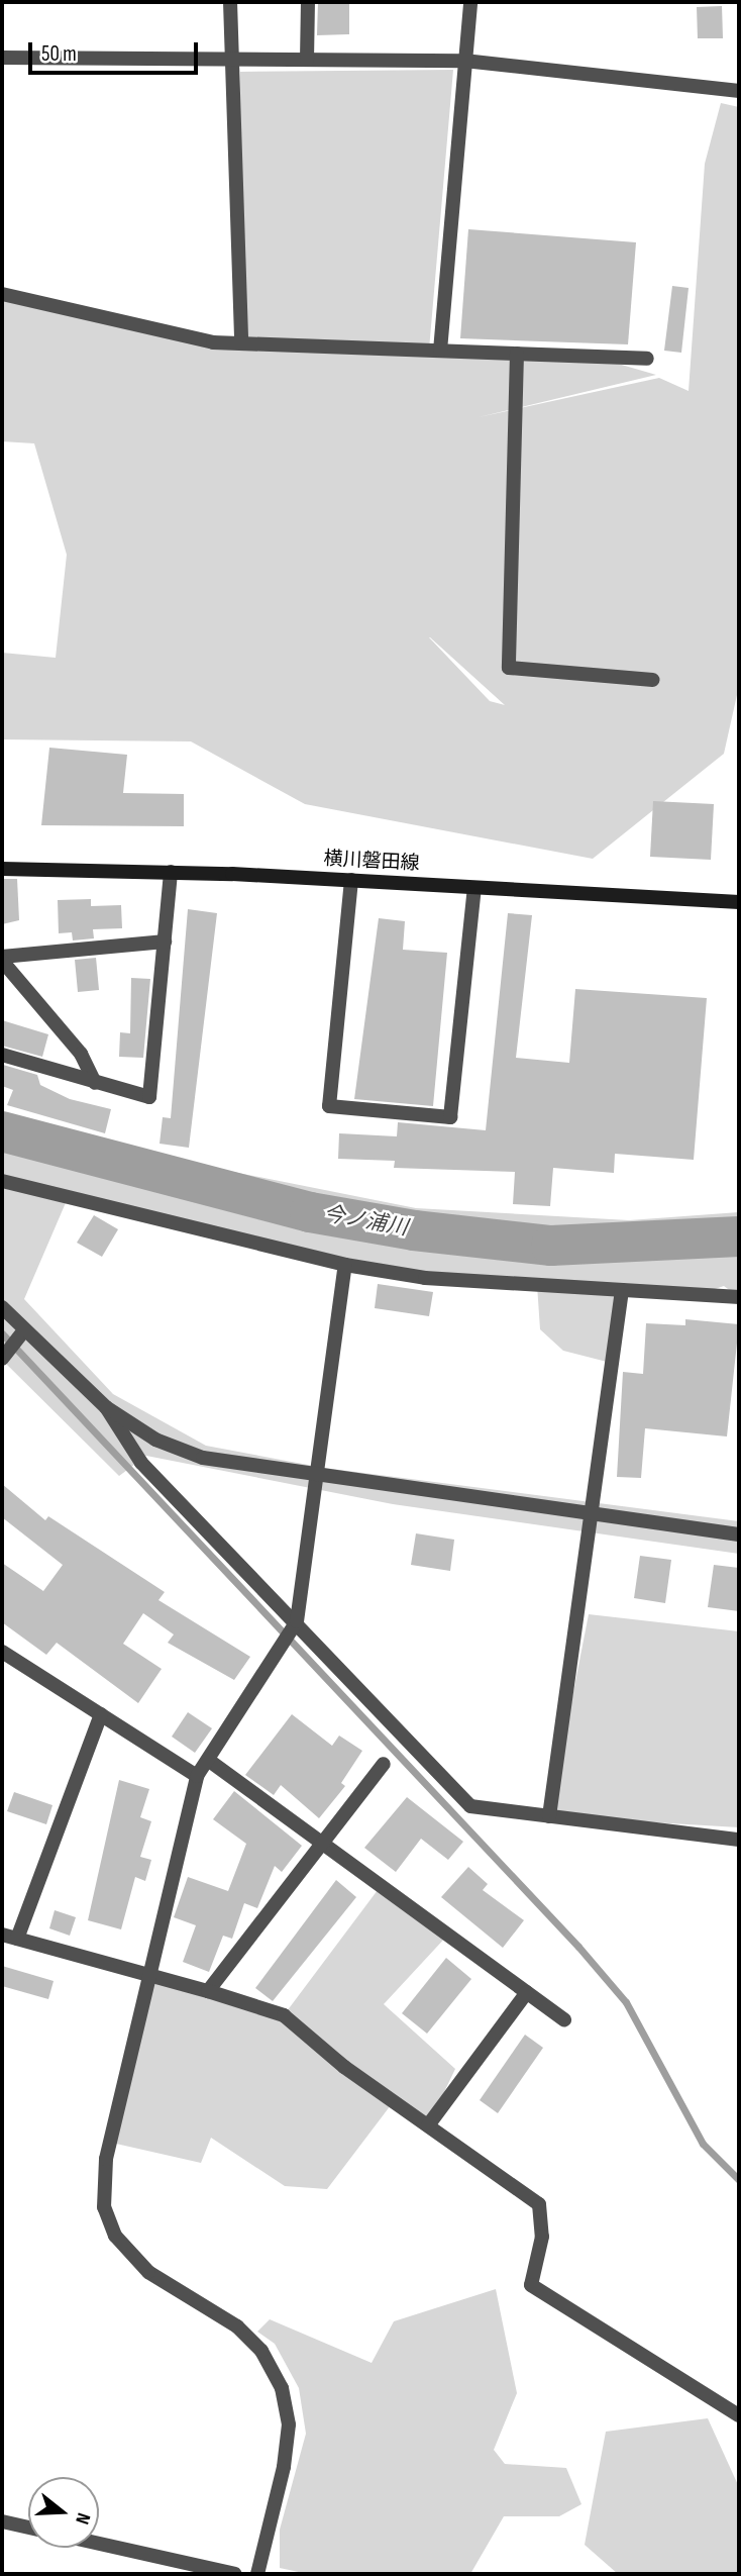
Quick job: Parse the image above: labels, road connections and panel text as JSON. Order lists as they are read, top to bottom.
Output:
{
  "streets": {
    "main road": ["横川磐田線"]
  },
  "water": ["今ノ浦川"],
  "scale_bar": "50 m",
  "north": "right"
}
